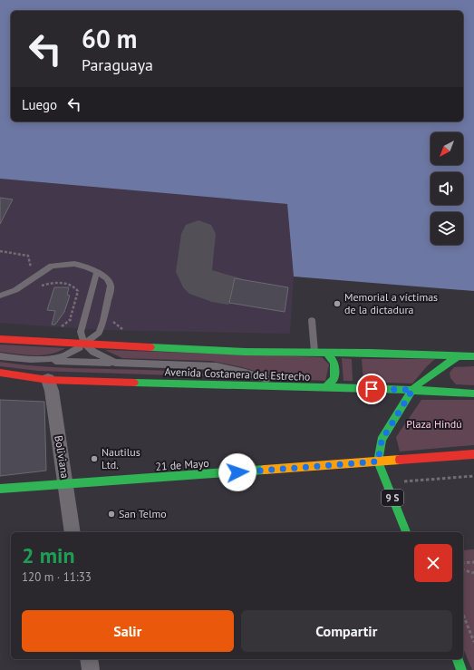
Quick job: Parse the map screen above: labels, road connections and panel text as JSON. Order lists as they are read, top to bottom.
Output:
{
  "streets": {
    "main road": ["Avenida Costanera del Estrecho", "21 de Mayo", "9 S"],
    "street": ["Boliviana"]
  },
  "crossings": [
    ["Avenida Costanera del Estrecho", "Boliviana"],
    ["Boliviana", "21 de Mayo"],
    ["21 de Mayo", "9 S"]
  ],
  "parks": ["Plaza Hindú"],
  "places": ["Memorial a víctimas de la dictadura", "Nautilus Ltd.", "San Telmo"],
  "north": "bottom left",
  "page": {
    "turn": ["60 m", "Paraguaya"],
    "then": "Luego",
    "heading": ["2 min", "120 m · 11:33"],
    "buttons": ["Salir", "Compartir"]
  }
}
